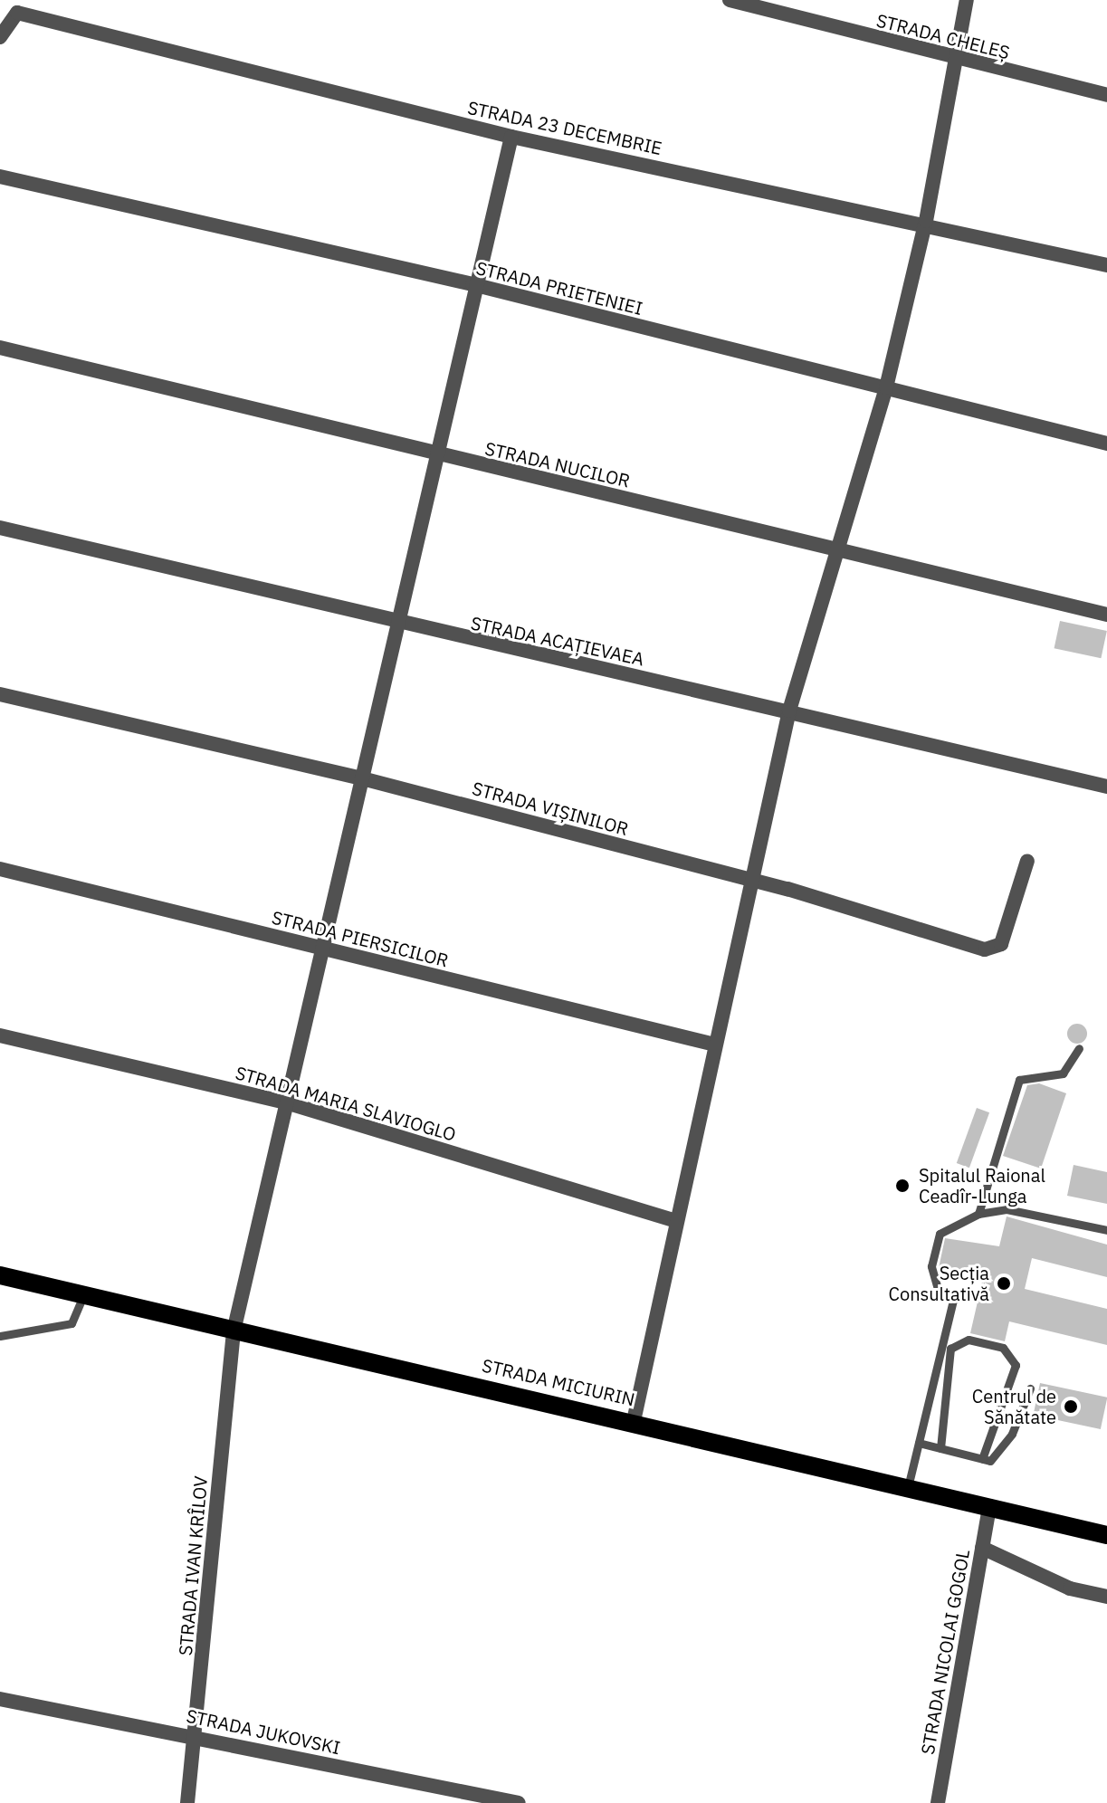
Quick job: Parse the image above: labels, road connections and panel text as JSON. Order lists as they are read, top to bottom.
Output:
{
  "streets": {
    "main road": ["STRADA MICIURIN"],
    "street": [
      "STRADA CHELEȘ",
      "STRADA 23 DECEMBRIE",
      "STRADA PRIETENIEI",
      "STRADA NUCILOR",
      "STRADA ACAȚIEVAEA",
      "STRADA VIȘINILOR",
      "STRADA PIERSICILOR",
      "STRADA MARIA SLAVIOGLO",
      "STRADA IVAN KRÎLOV",
      "STRADA NICOLAI GOGOL",
      "STRADA JUKOVSKI"
    ]
  },
  "crossings": [
    ["STRADA 23 DECEMBRIE", "STRADA IVAN KRÎLOV"],
    ["STRADA PRIETENIEI", "STRADA IVAN KRÎLOV"],
    ["STRADA NUCILOR", "STRADA IVAN KRÎLOV"],
    ["STRADA ACAȚIEVAEA", "STRADA IVAN KRÎLOV"],
    ["STRADA VIȘINILOR", "STRADA IVAN KRÎLOV"],
    ["STRADA PIERSICILOR", "STRADA IVAN KRÎLOV"],
    ["STRADA MARIA SLAVIOGLO", "STRADA IVAN KRÎLOV"],
    ["STRADA MICIURIN", "STRADA IVAN KRÎLOV"],
    ["STRADA MICIURIN", "STRADA NICOLAI GOGOL"],
    ["STRADA IVAN KRÎLOV", "STRADA JUKOVSKI"]
  ],
  "places": ["Spitalul Raional Ceadîr-Lunga", "Secția Consultativă", "Centrul de Sănătate"]
}
